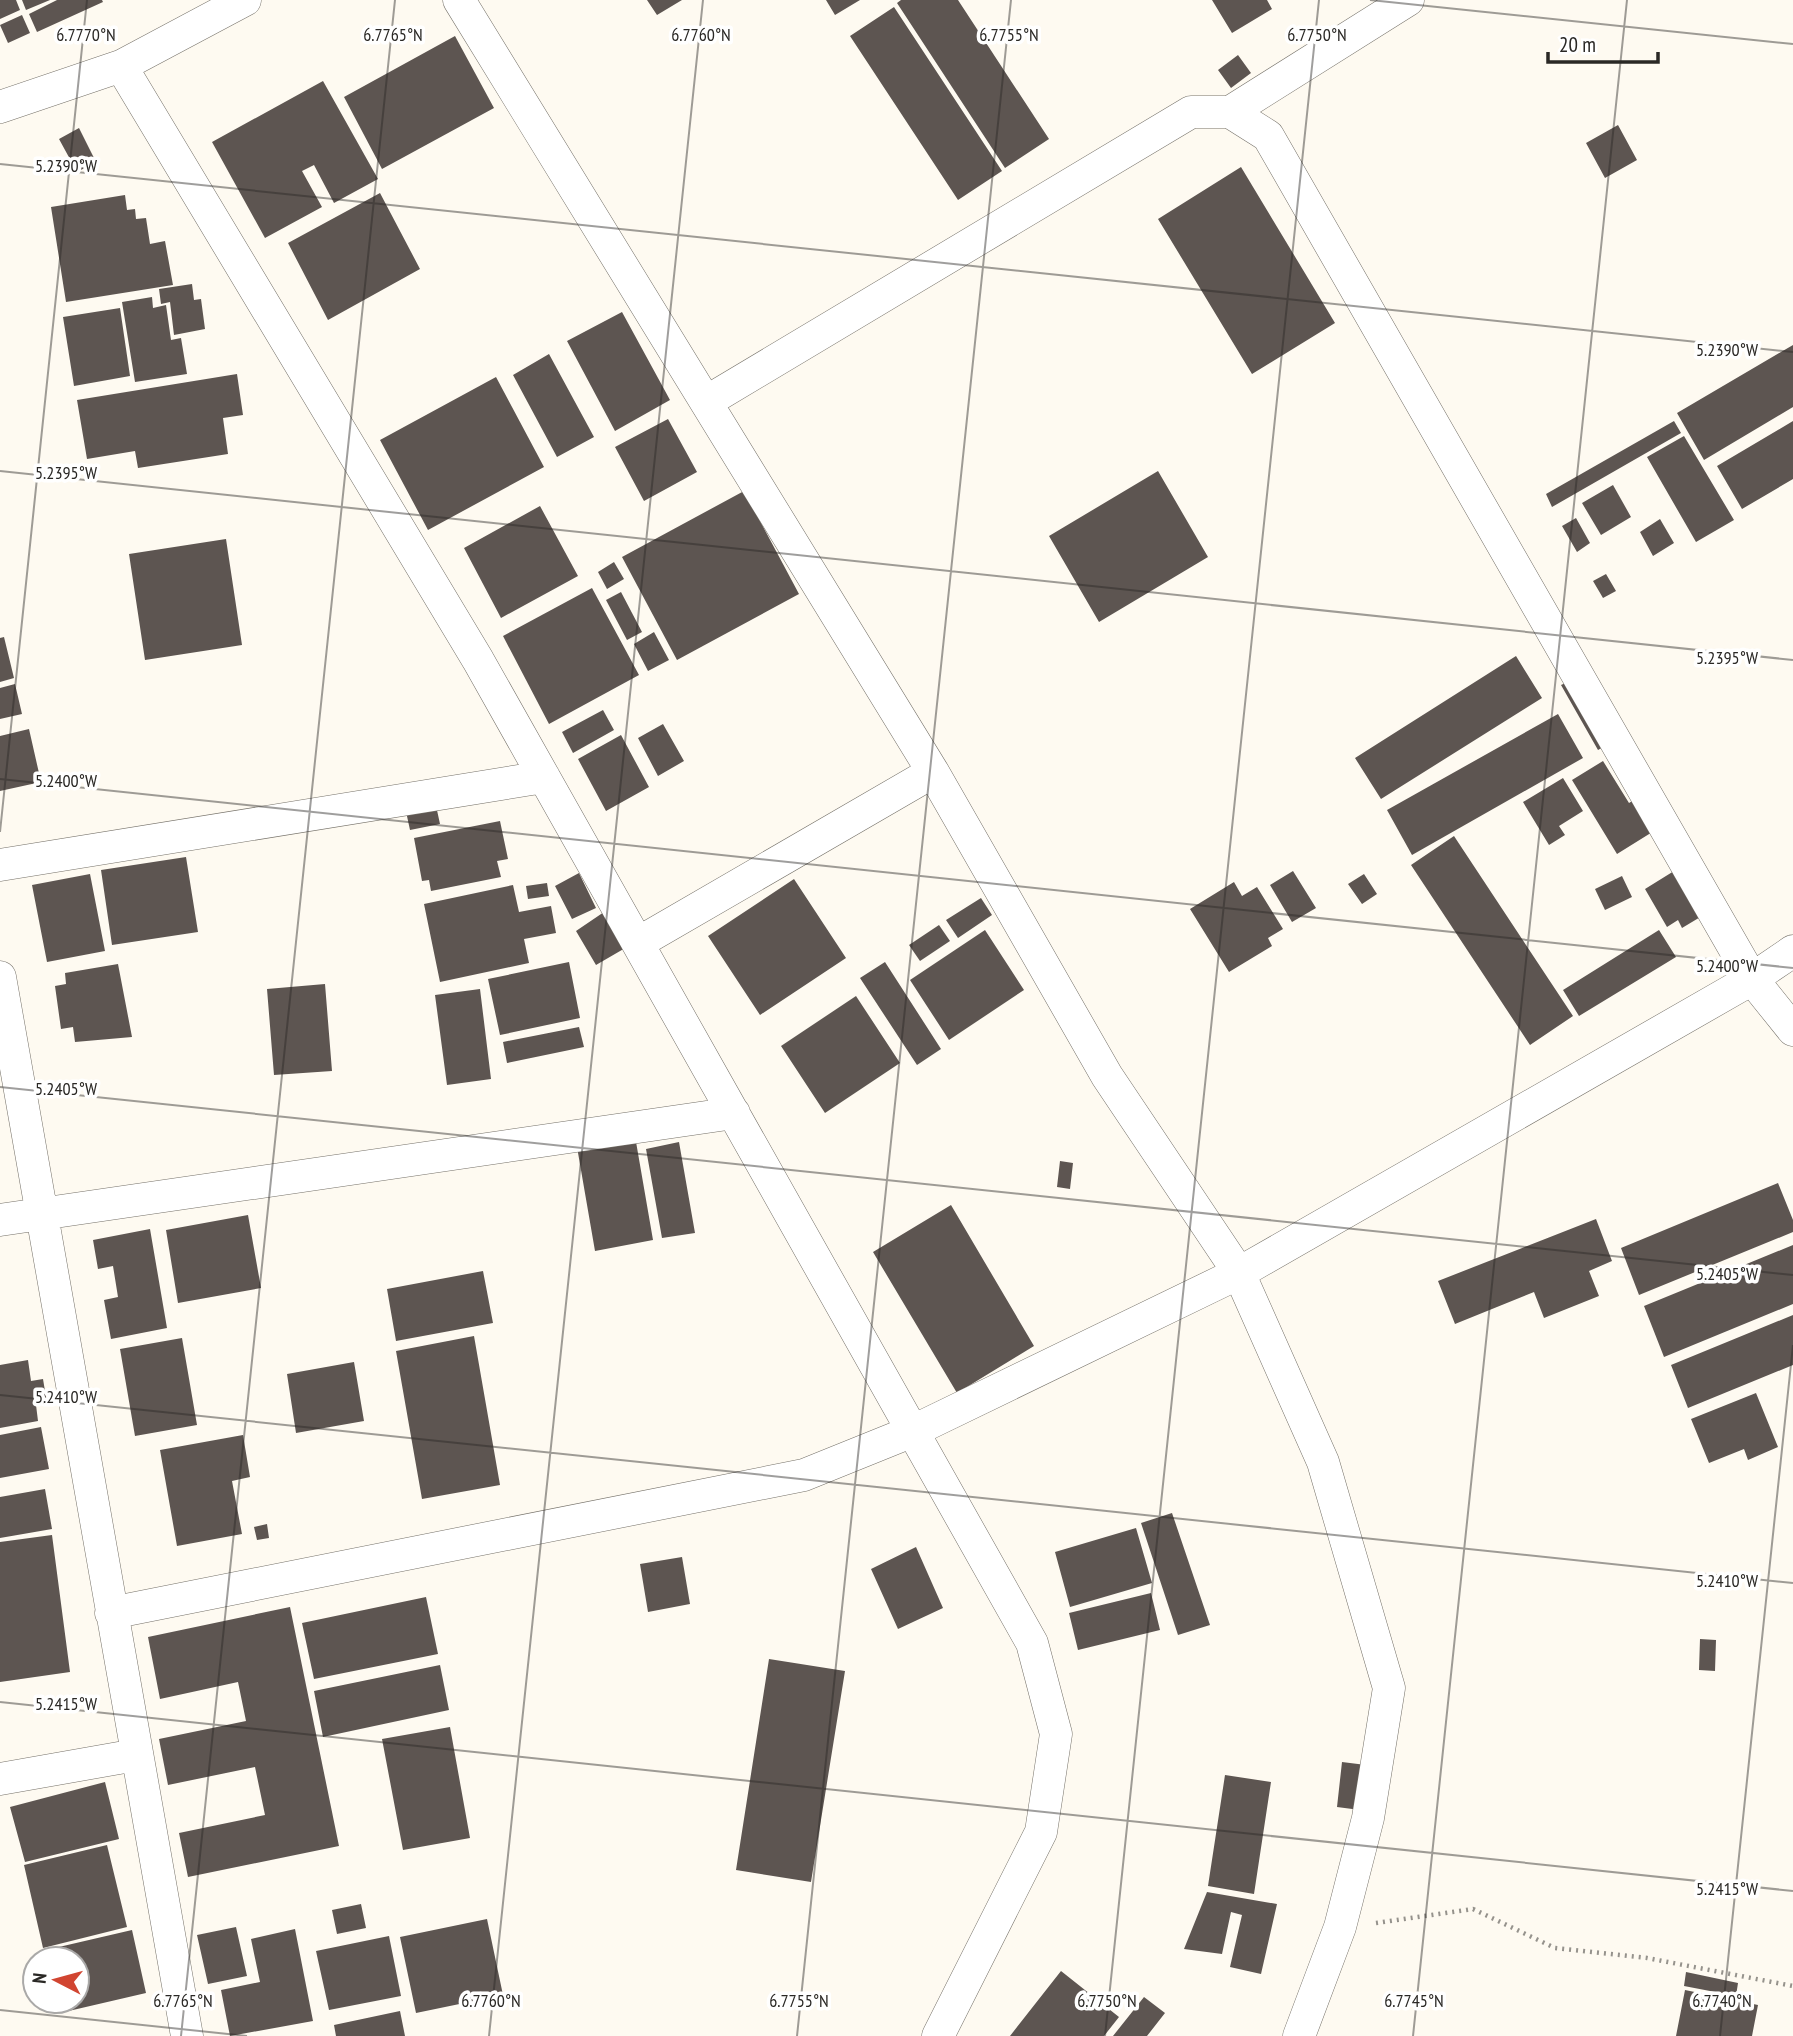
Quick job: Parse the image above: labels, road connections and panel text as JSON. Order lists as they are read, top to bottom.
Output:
{
  "scale_bar": "20 m",
  "north": "left",
  "coordinates": [
    "6.7770°N",
    "6.7765°N",
    "6.7760°N",
    "6.7755°N",
    "6.7750°N",
    "5.2390°W",
    "5.2395°W",
    "5.2400°W",
    "5.2405°W",
    "5.2410°W",
    "5.2415°W",
    "6.7745°N",
    "6.7740°N"
  ]
}
